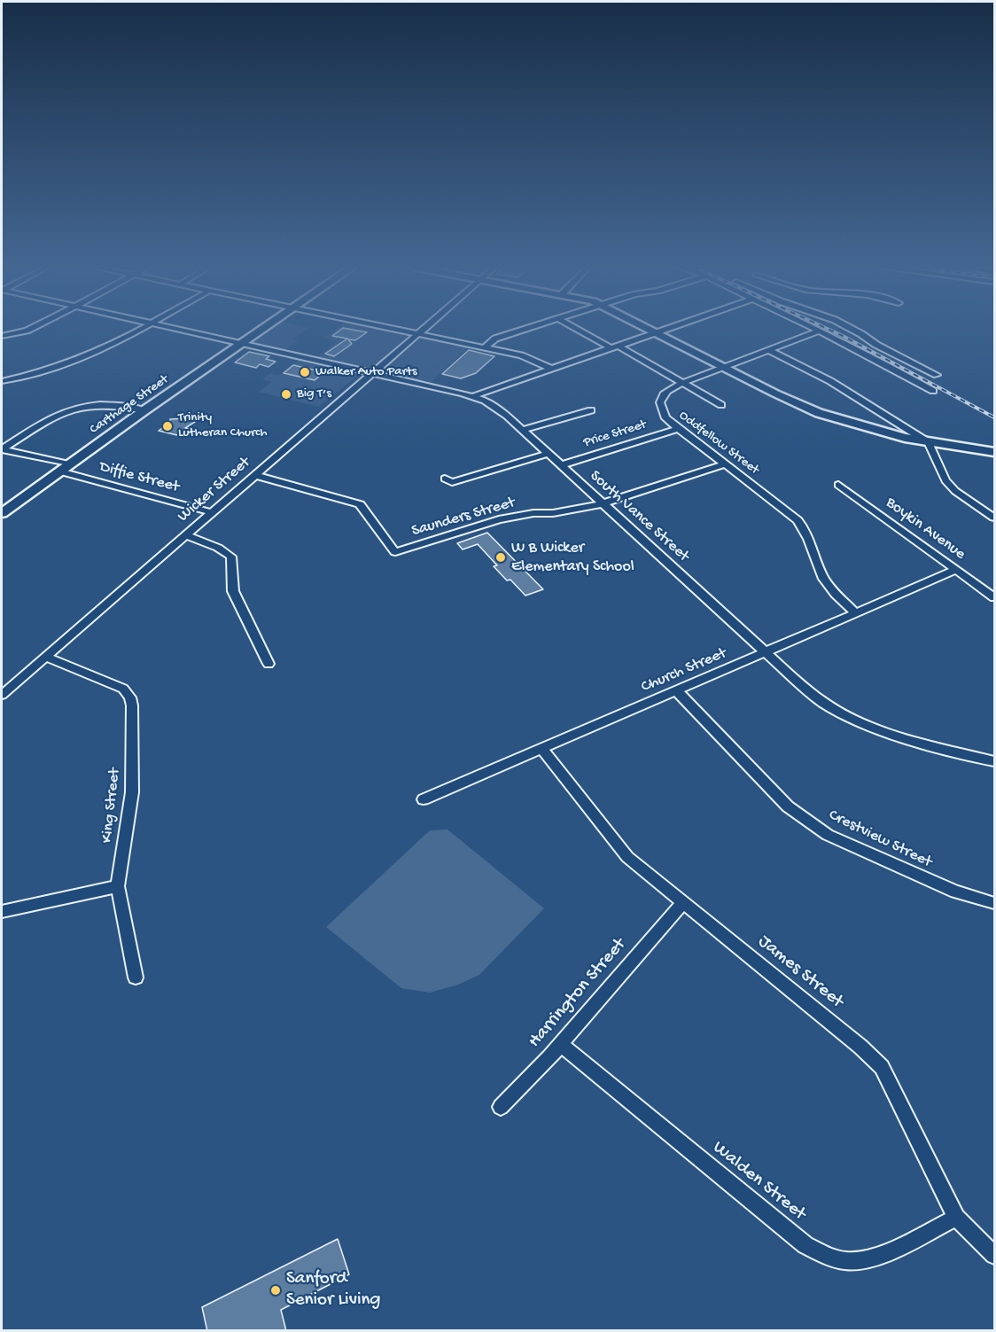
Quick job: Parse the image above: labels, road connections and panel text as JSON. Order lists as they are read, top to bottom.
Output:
{
  "streets": {
    "main road": ["Carthage Street"],
    "street": [
      "Price Street",
      "Oddfellow Street",
      "Diffie Street",
      "Wicker Street",
      "South Vance Street",
      "Saunders Street",
      "Boykin Avenue",
      "Church Street",
      "King Street",
      "Crestview Street",
      "James Street",
      "Harrington Street",
      "Walden Street"
    ]
  },
  "crossings": [
    ["Carthage Street", "Diffie Street"],
    ["Carthage Street", "South Vance Street"],
    ["Price Street", "Oddfellow Street"],
    ["Price Street", "South Vance Street"],
    ["Oddfellow Street", "Saunders Street"],
    ["Oddfellow Street", "Church Street"],
    ["Diffie Street", "Wicker Street"],
    ["Wicker Street", "South Vance Street"],
    ["Wicker Street", "Saunders Street"],
    ["Wicker Street", "King Street"],
    ["South Vance Street", "Saunders Street"],
    ["South Vance Street", "Church Street"],
    ["Boykin Avenue", "Church Street"],
    ["Church Street", "Crestview Street"],
    ["Church Street", "James Street"],
    ["James Street", "Harrington Street"],
    ["James Street", "Walden Street"],
    ["Harrington Street", "Walden Street"]
  ],
  "places": [
    "Walker Auto Parts",
    "Big T’s",
    "Trinity Lutheran Church",
    "W B Wicker Elementary School",
    "Sanford Senior Living"
  ]
}
